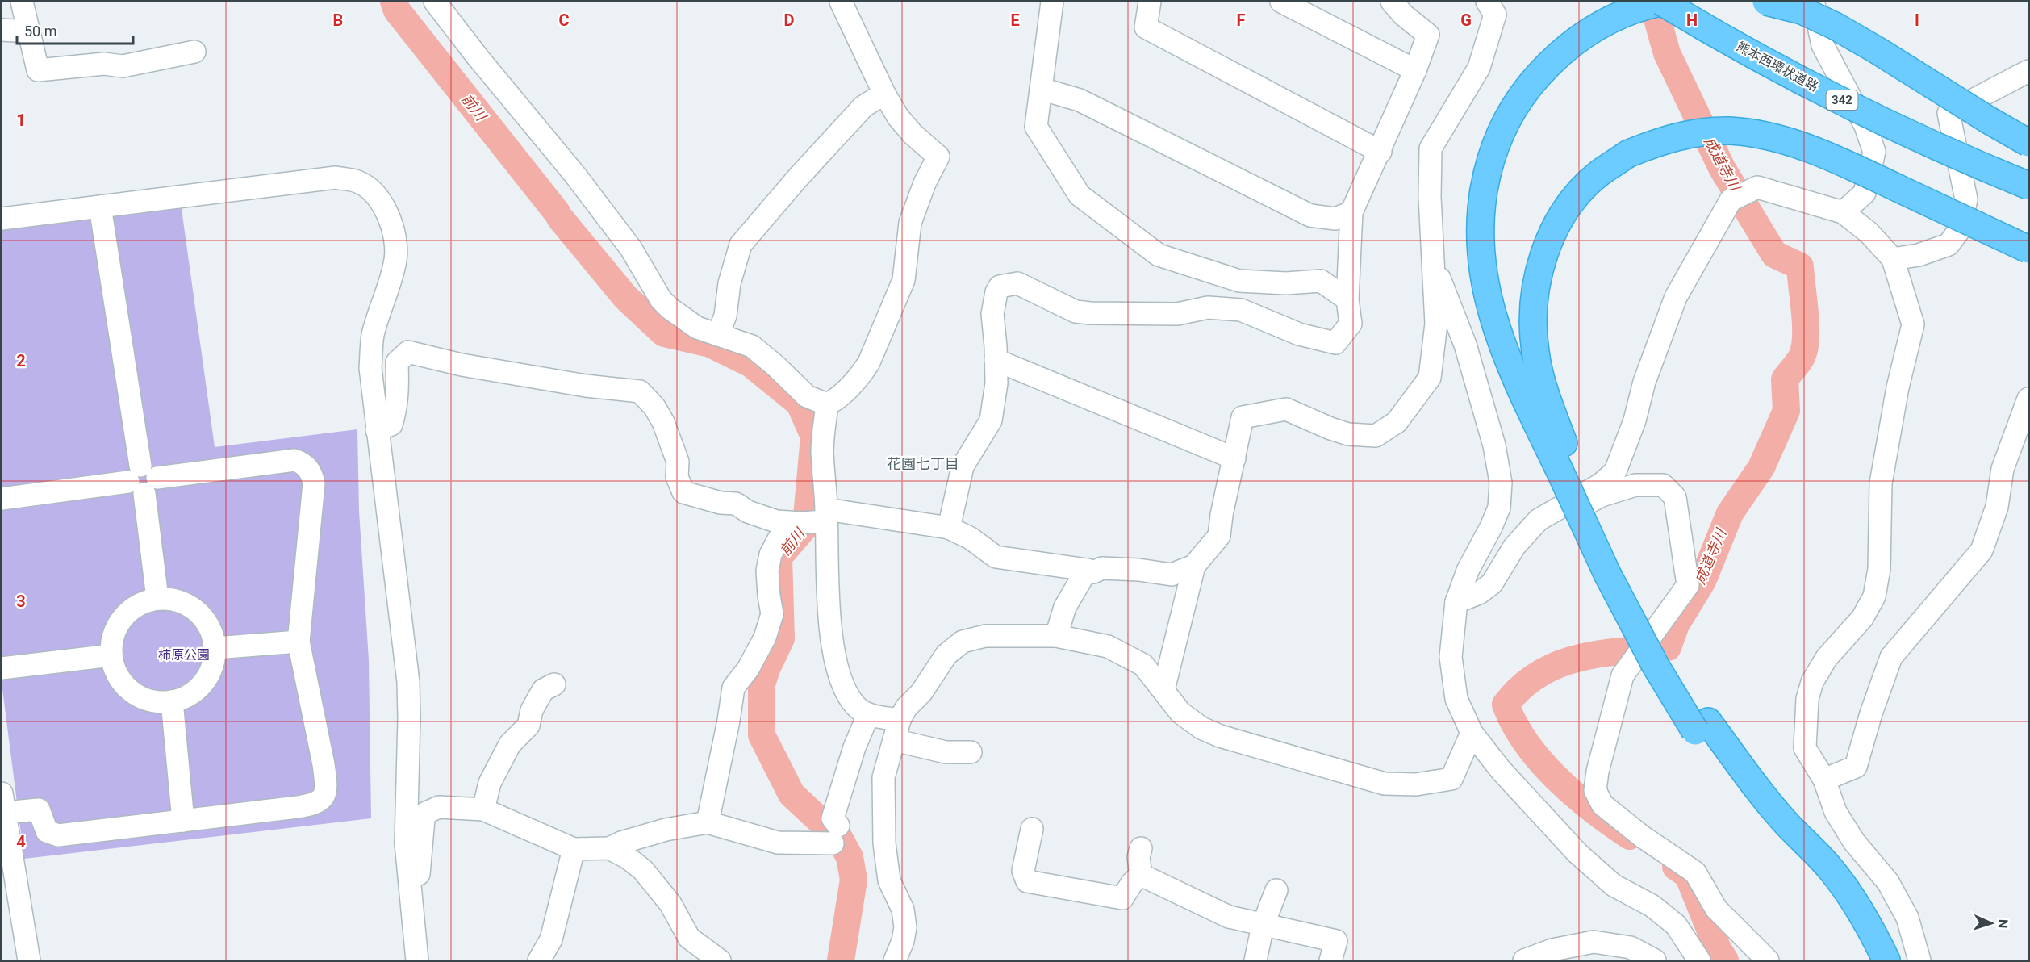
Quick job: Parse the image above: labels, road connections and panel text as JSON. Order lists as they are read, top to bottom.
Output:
{
  "streets": {
    "highway": ["熊本西環状道路", "342"]
  },
  "districts": ["花園七丁目"],
  "water": ["前川", "成道寺川"],
  "parks": ["柿原公園"],
  "scale_bar": "50 m",
  "north": "right",
  "grid": {
    "columns": [
      "B",
      "C",
      "D",
      "E",
      "F",
      "G",
      "H",
      "I"
    ],
    "rows": [
      "1",
      "2",
      "3",
      "4"
    ]
  }
}
